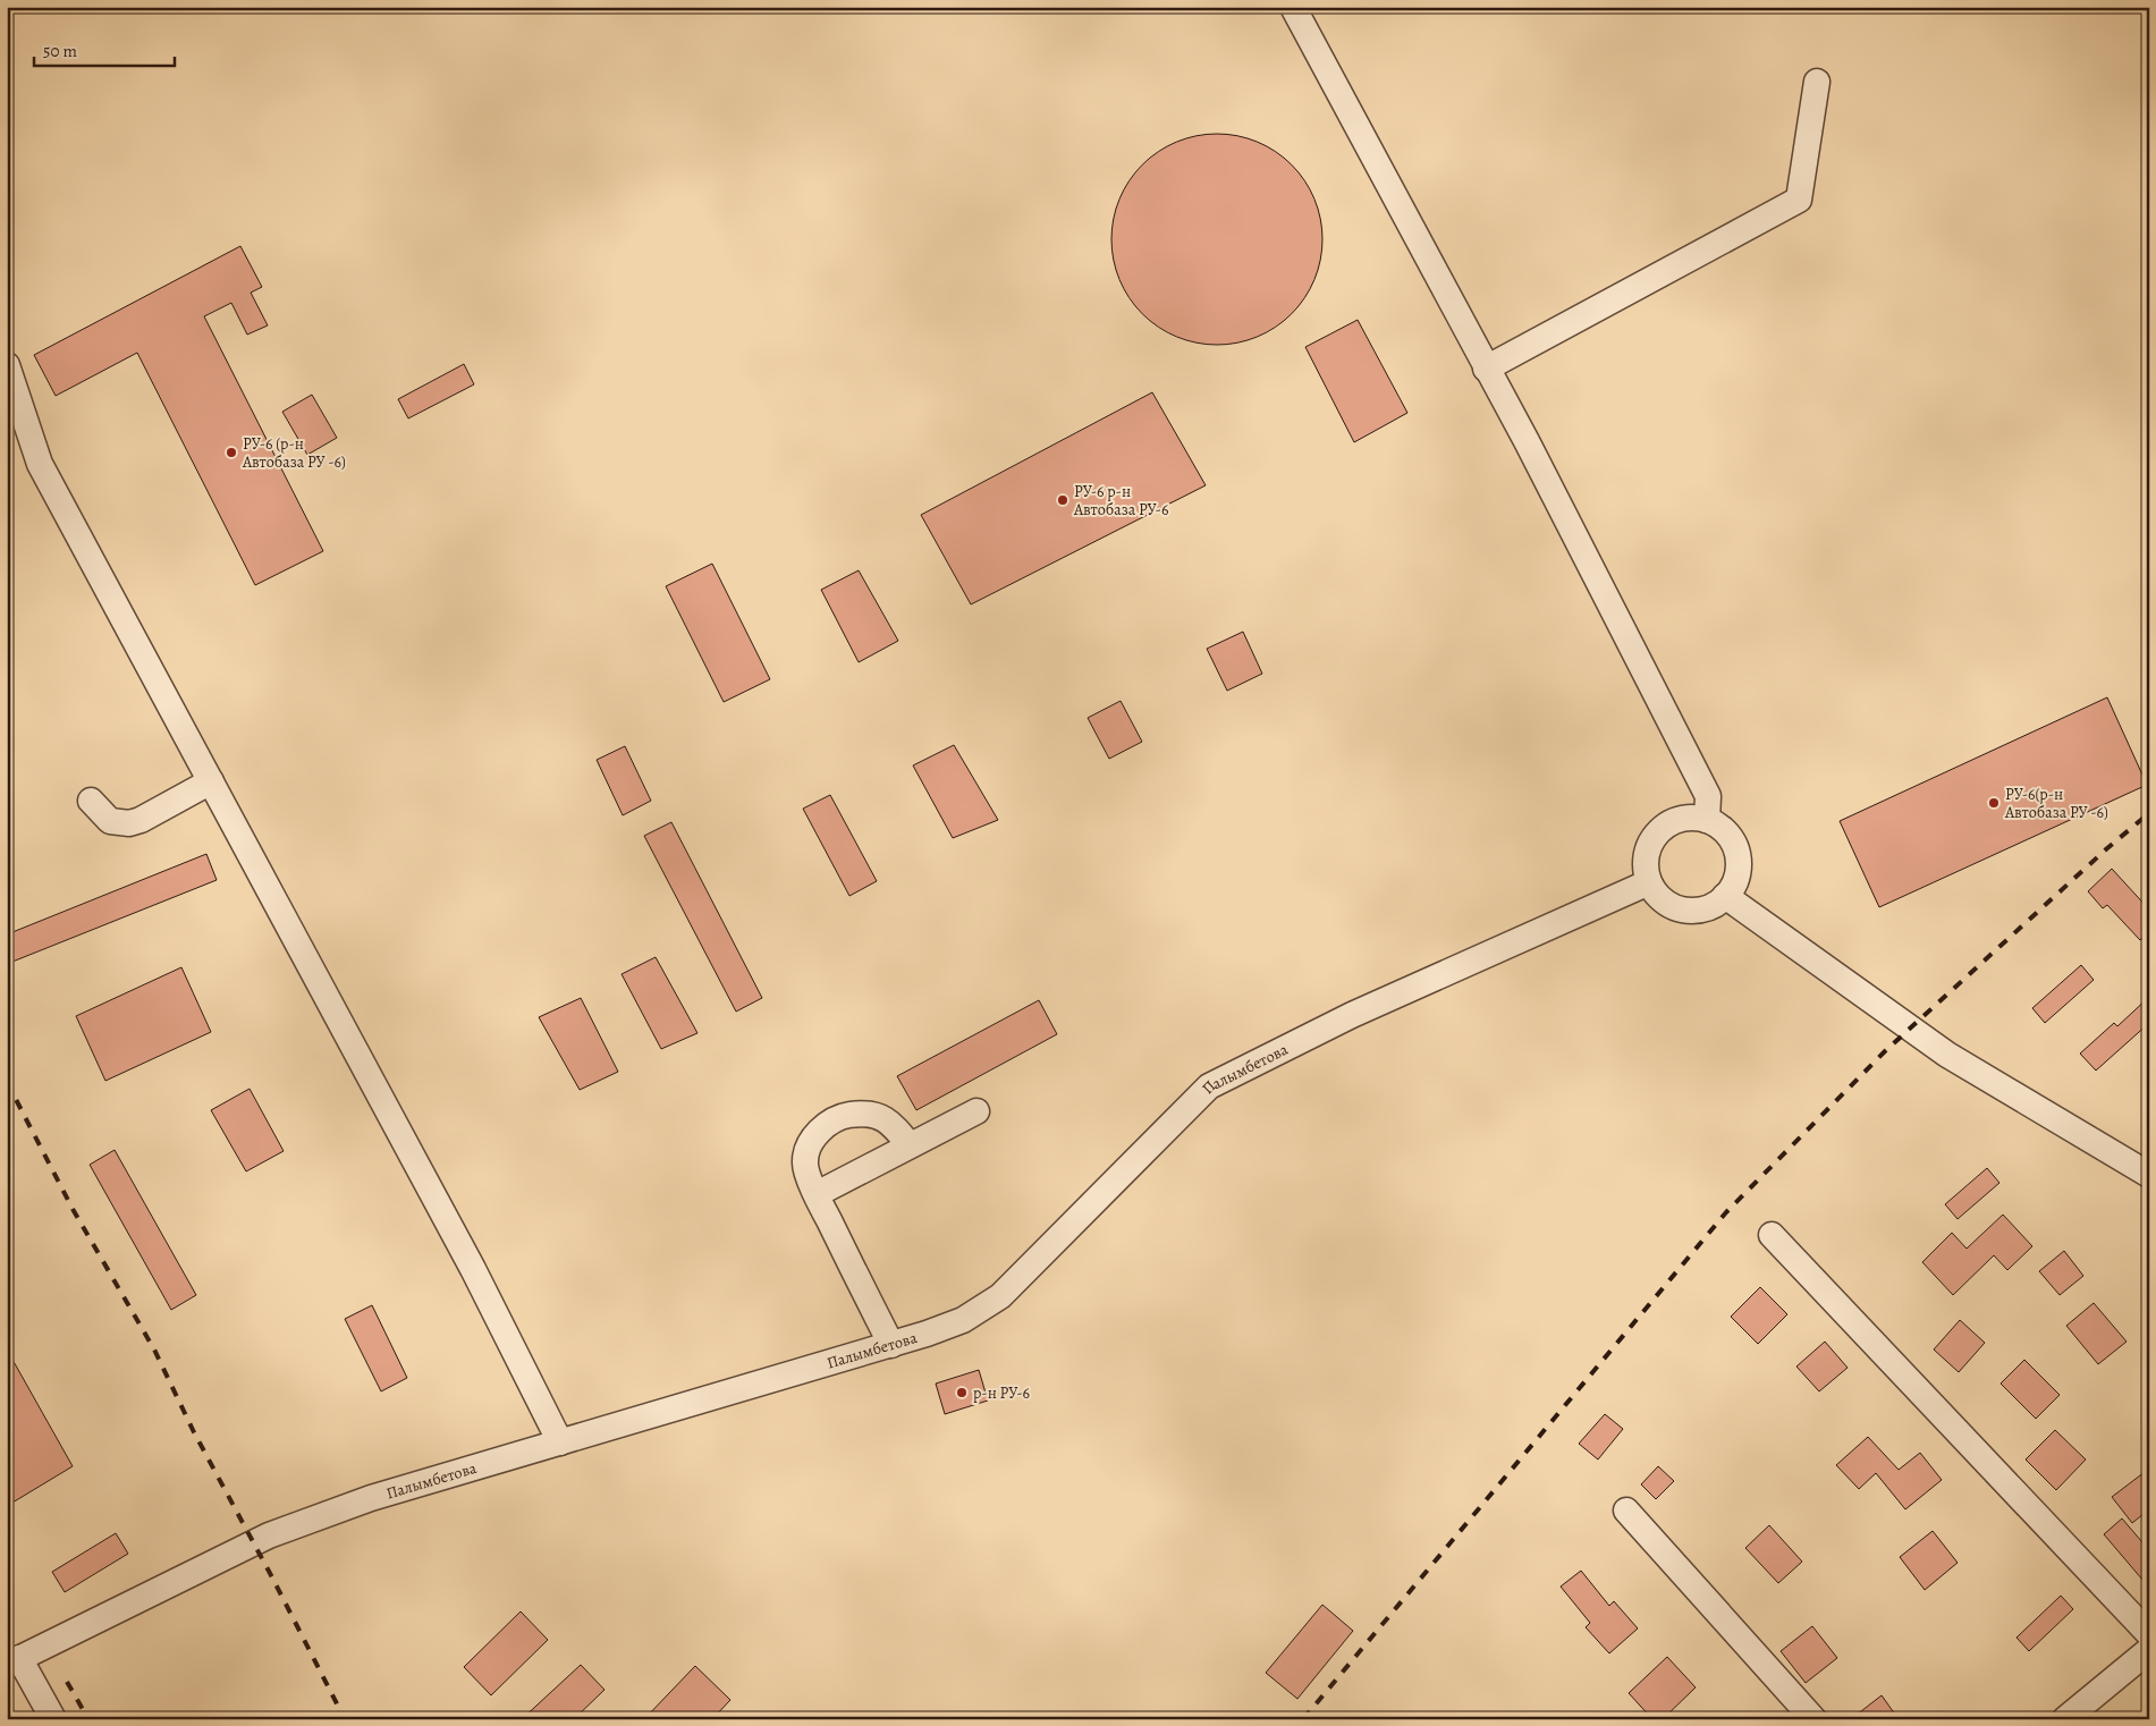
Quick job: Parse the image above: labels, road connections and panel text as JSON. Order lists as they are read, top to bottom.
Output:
{
  "streets": {
    "street": ["Палымбетова"]
  },
  "places": [
    "РУ-6 (р-н Автобаза РУ -6)",
    "РУ-6 р-н Автобаза РУ-6",
    "РУ-6(р-н Автобаза РУ -6)",
    "р-н РУ-6"
  ],
  "scale_bar": "50 m"
}
